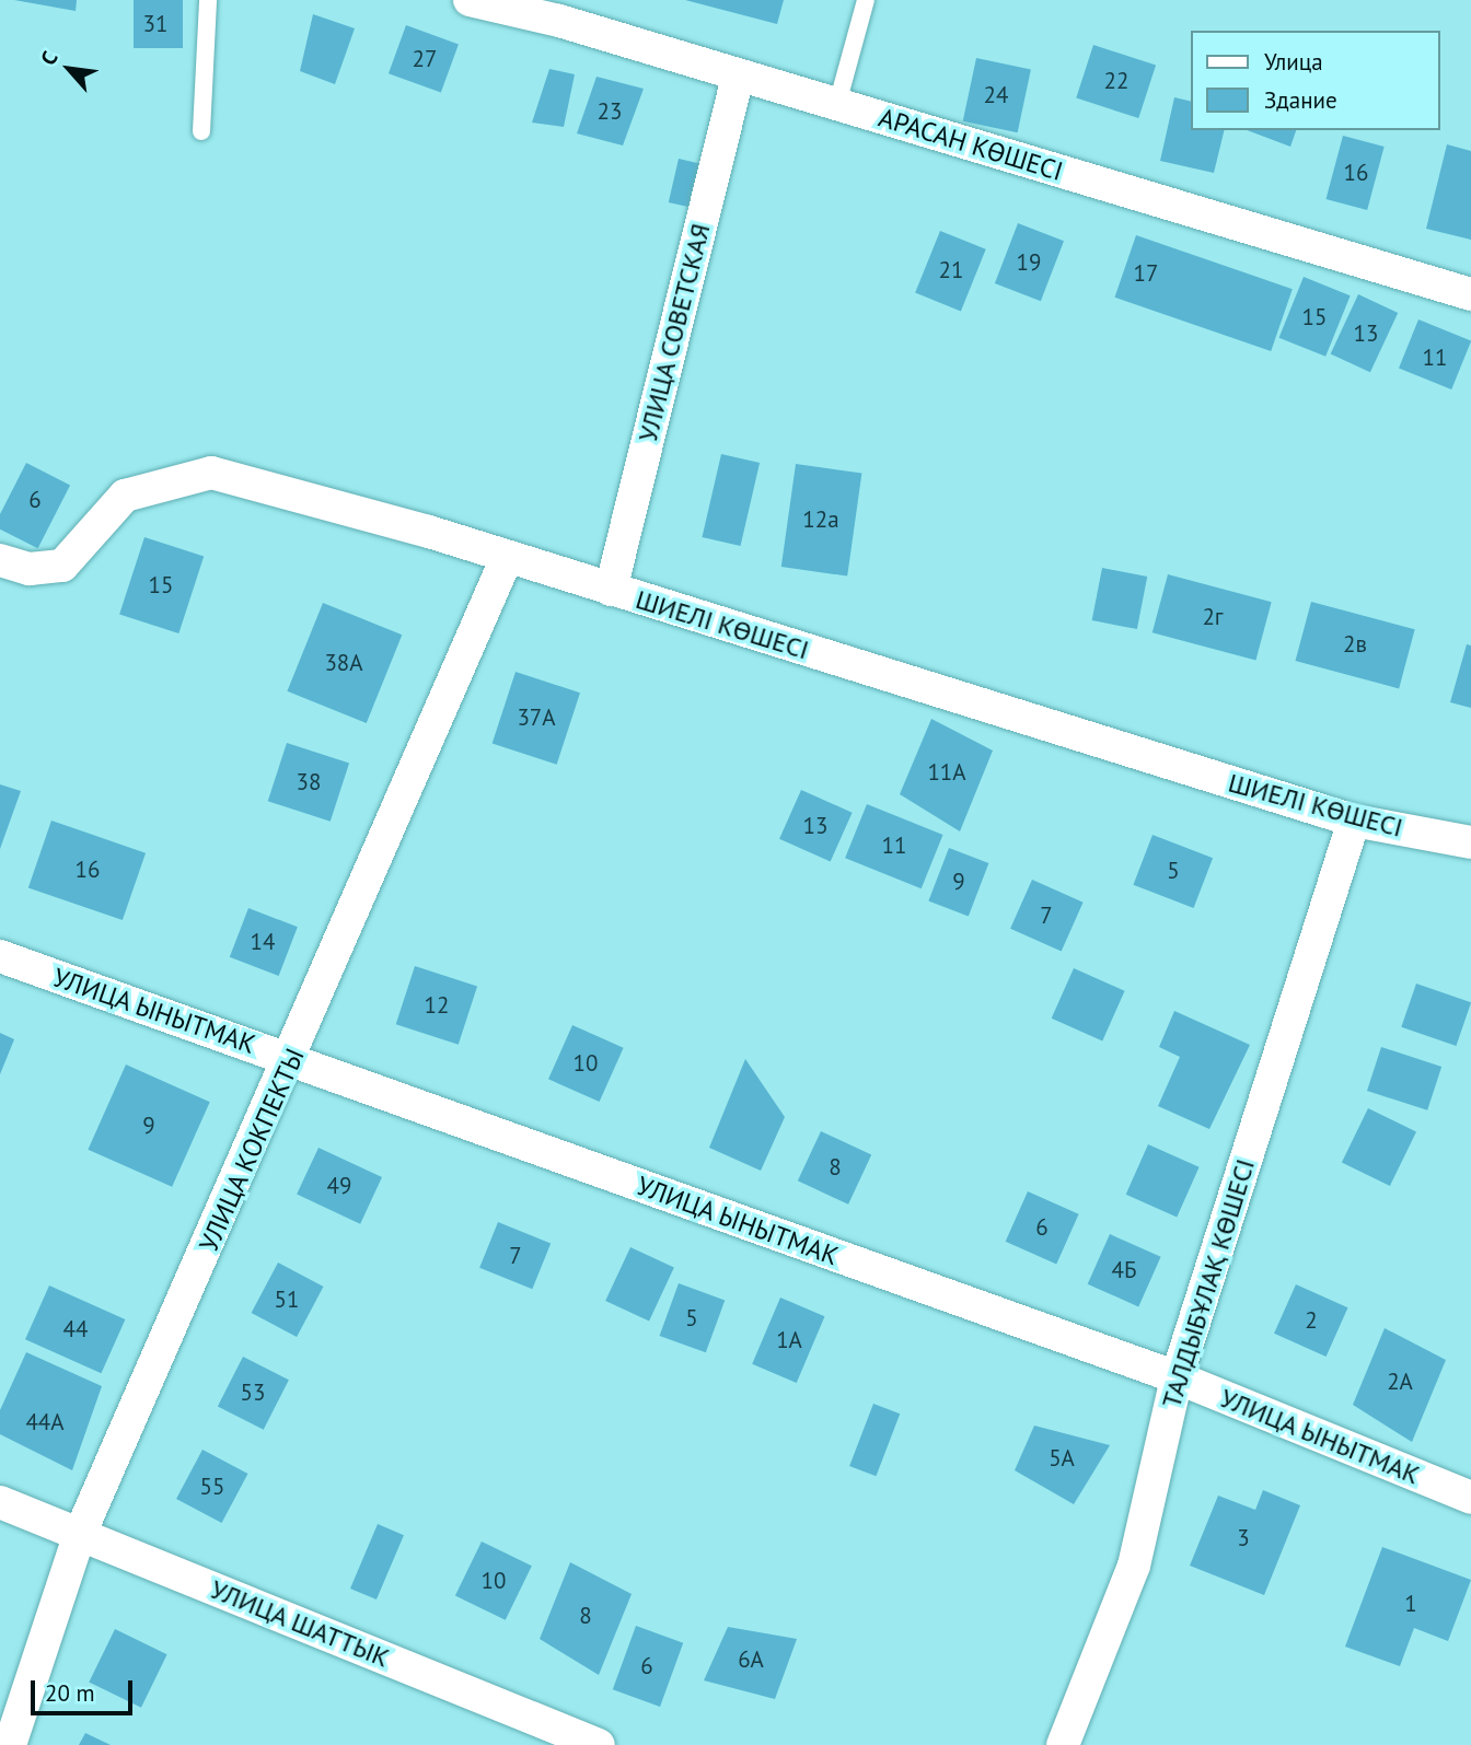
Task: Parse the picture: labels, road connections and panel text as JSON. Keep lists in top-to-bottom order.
{
  "streets": {
    "street": [
      "АРАСАН КӨШЕСІ",
      "УЛИЦА СОВЕТСКАЯ",
      "ШИЕЛІ КӨШЕСІ",
      "УЛИЦА ЫНЫТМАК",
      "УЛИЦА КОКПЕКТЫ",
      "ТАЛДЫБҰЛАҚ КӨШЕСІ",
      "УЛИЦА ШАТТЫК"
    ]
  },
  "crossings": [
    ["АРАСАН КӨШЕСІ", "УЛИЦА СОВЕТСКАЯ"],
    ["УЛИЦА СОВЕТСКАЯ", "ШИЕЛІ КӨШЕСІ"],
    ["ШИЕЛІ КӨШЕСІ", "УЛИЦА КОКПЕКТЫ"],
    ["ШИЕЛІ КӨШЕСІ", "ТАЛДЫБҰЛАҚ КӨШЕСІ"],
    ["УЛИЦА ЫНЫТМАК", "УЛИЦА КОКПЕКТЫ"],
    ["УЛИЦА ЫНЫТМАК", "ТАЛДЫБҰЛАҚ КӨШЕСІ"],
    ["УЛИЦА КОКПЕКТЫ", "УЛИЦА ШАТТЫК"]
  ],
  "house_numbers": [
    "31",
    "27",
    "22",
    "24",
    "23",
    "16",
    "19",
    "21",
    "17",
    "15",
    "13",
    "11",
    "6",
    "12а",
    "15",
    "2г",
    "2в",
    "38А",
    "37А",
    "11А",
    "38",
    "13",
    "11",
    "16",
    "5",
    "9",
    "7",
    "14",
    "12",
    "10",
    "9",
    "8",
    "49",
    "6",
    "7",
    "4Б",
    "51",
    "5",
    "2",
    "44",
    "1А",
    "2А",
    "53",
    "44А",
    "5А",
    "55",
    "3",
    "10",
    "1",
    "8",
    "6А",
    "6"
  ],
  "legend": ["Улица", "Здание"],
  "scale_bar": "20 m",
  "north": "top left"
}
